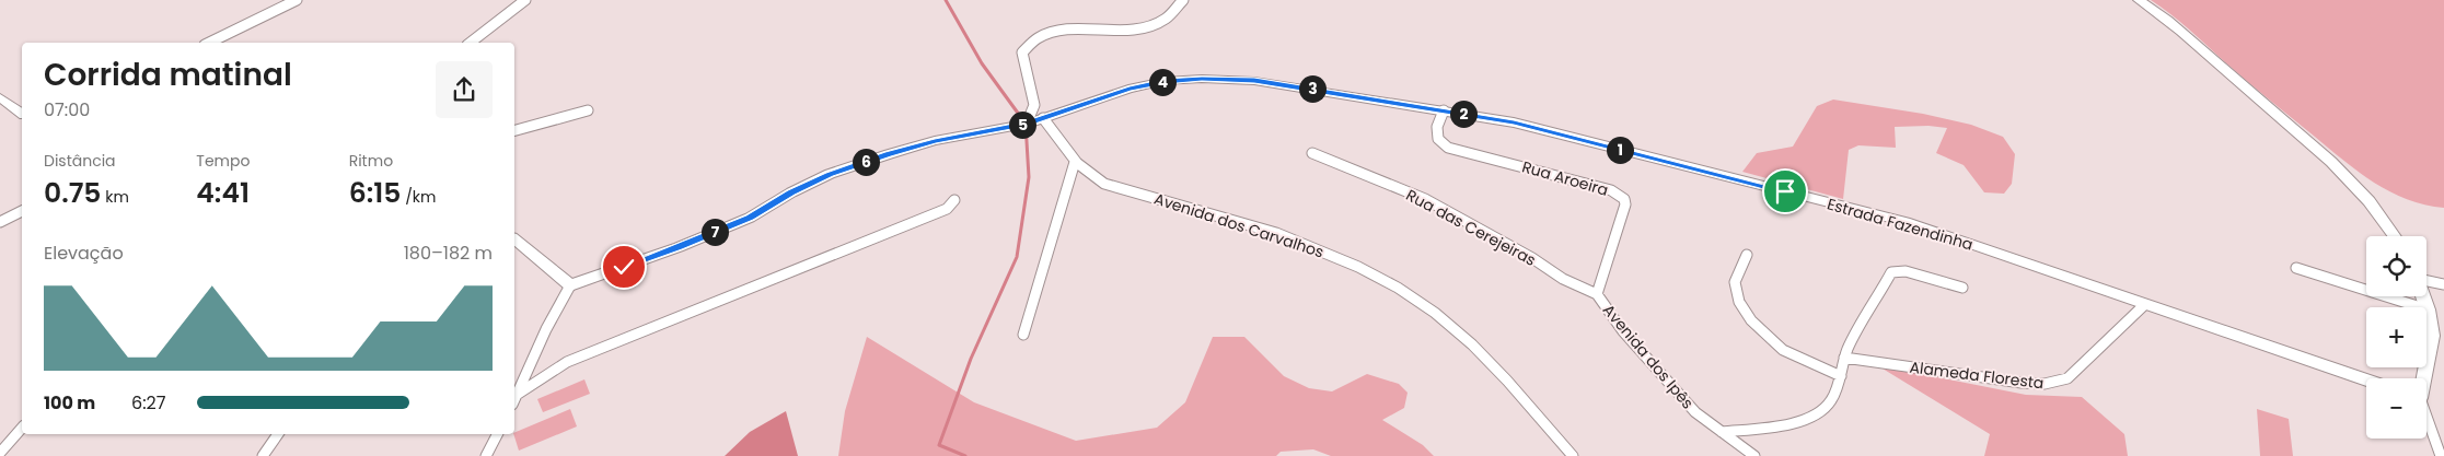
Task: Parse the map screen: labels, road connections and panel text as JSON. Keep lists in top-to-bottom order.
{
  "streets": {
    "street": [
      "Rua Aroeira",
      "Estrada Fazendinha",
      "Avenida dos Carvalhos",
      "Rua das Cerejeiras",
      "Avenida dos Ipês",
      "Alameda Floresta"
    ]
  },
  "crossings": [
    ["Rua Aroeira", "Estrada Fazendinha"],
    ["Rua Aroeira", "Rua das Cerejeiras"],
    ["Rua Aroeira", "Avenida dos Ipês"],
    ["Estrada Fazendinha", "Avenida dos Carvalhos"],
    ["Estrada Fazendinha", "Alameda Floresta"],
    ["Rua das Cerejeiras", "Avenida dos Ipês"]
  ],
  "page": {
    "heading": ["Corrida matinal", "07:00"],
    "pins": [
      "4",
      "3",
      "2",
      "5",
      "1",
      "6",
      "7"
    ],
    "stats": [
      ["Distância", "0.75 km"],
      ["Tempo", "4:41"],
      ["Ritmo", "6:15 /km"]
    ],
    "chart": ["Elevação", "180–182 m"],
    "map_buttons": ["+", "−"],
    "list": [
      {
        "name": "100 m",
        "note": "6:27"
      }
    ]
  }
}
